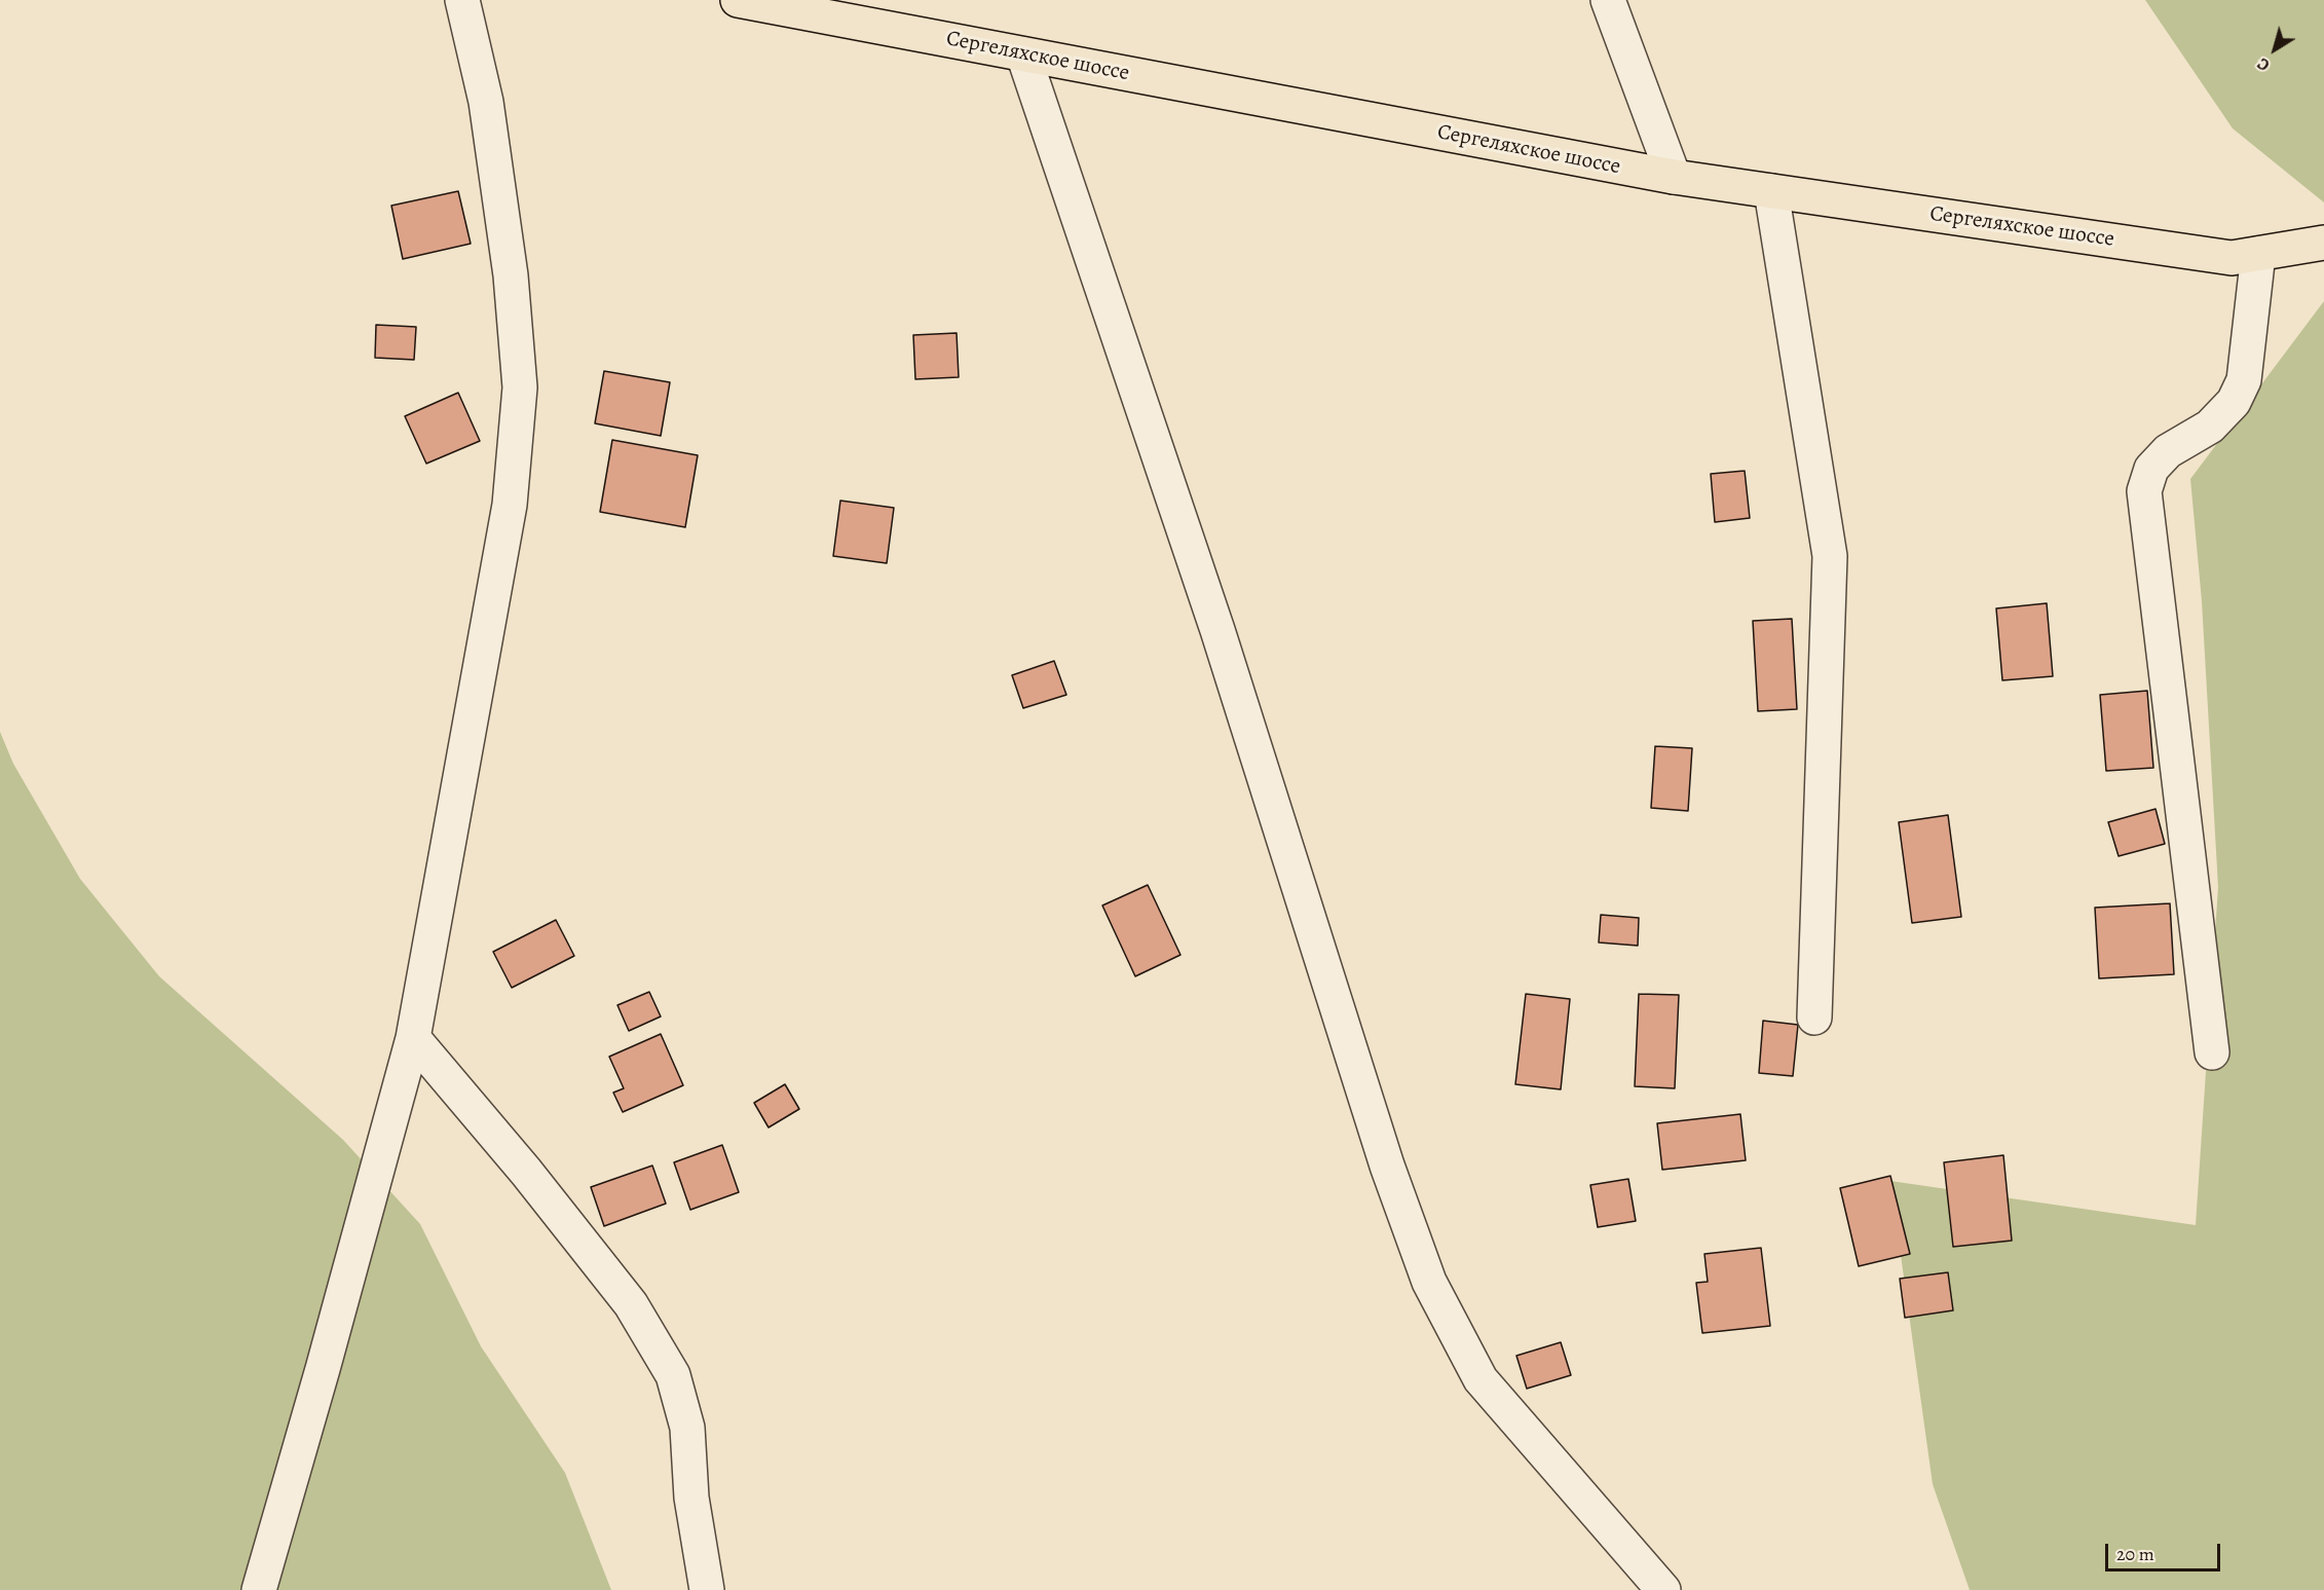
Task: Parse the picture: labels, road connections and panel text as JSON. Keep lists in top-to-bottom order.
{
  "streets": {
    "main road": ["Сергеляхское шоссе"]
  },
  "scale_bar": "20 m",
  "north": "bottom left"
}
